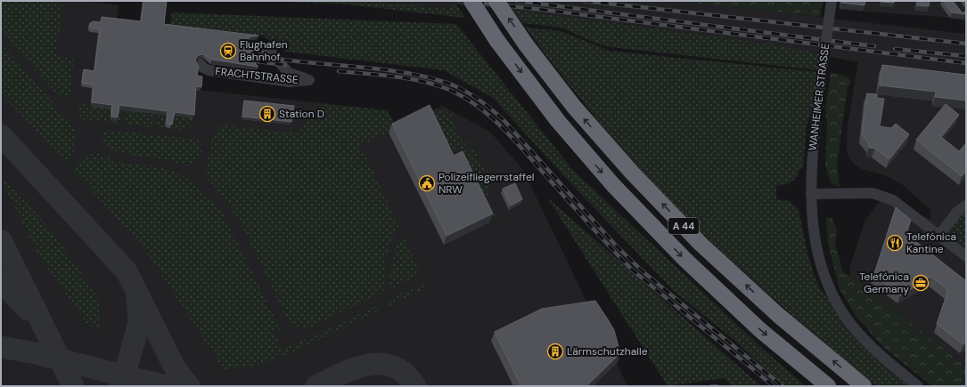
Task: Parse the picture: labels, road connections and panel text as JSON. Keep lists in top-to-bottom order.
{
  "streets": {
    "highway": ["A 44"],
    "street": ["FRACHTSTRASSE", "WANHEIMER STRASSE"]
  },
  "places": {
    "station": ["Flughafen Bahnhof"],
    "building": ["Station D", "Lärmschutzhalle"],
    "public building": ["Polizeifliegerrstaffel NRW"],
    "restaurant": ["Telefónica Kantine"],
    "office": ["Telefónica Germany"]
  }
}
